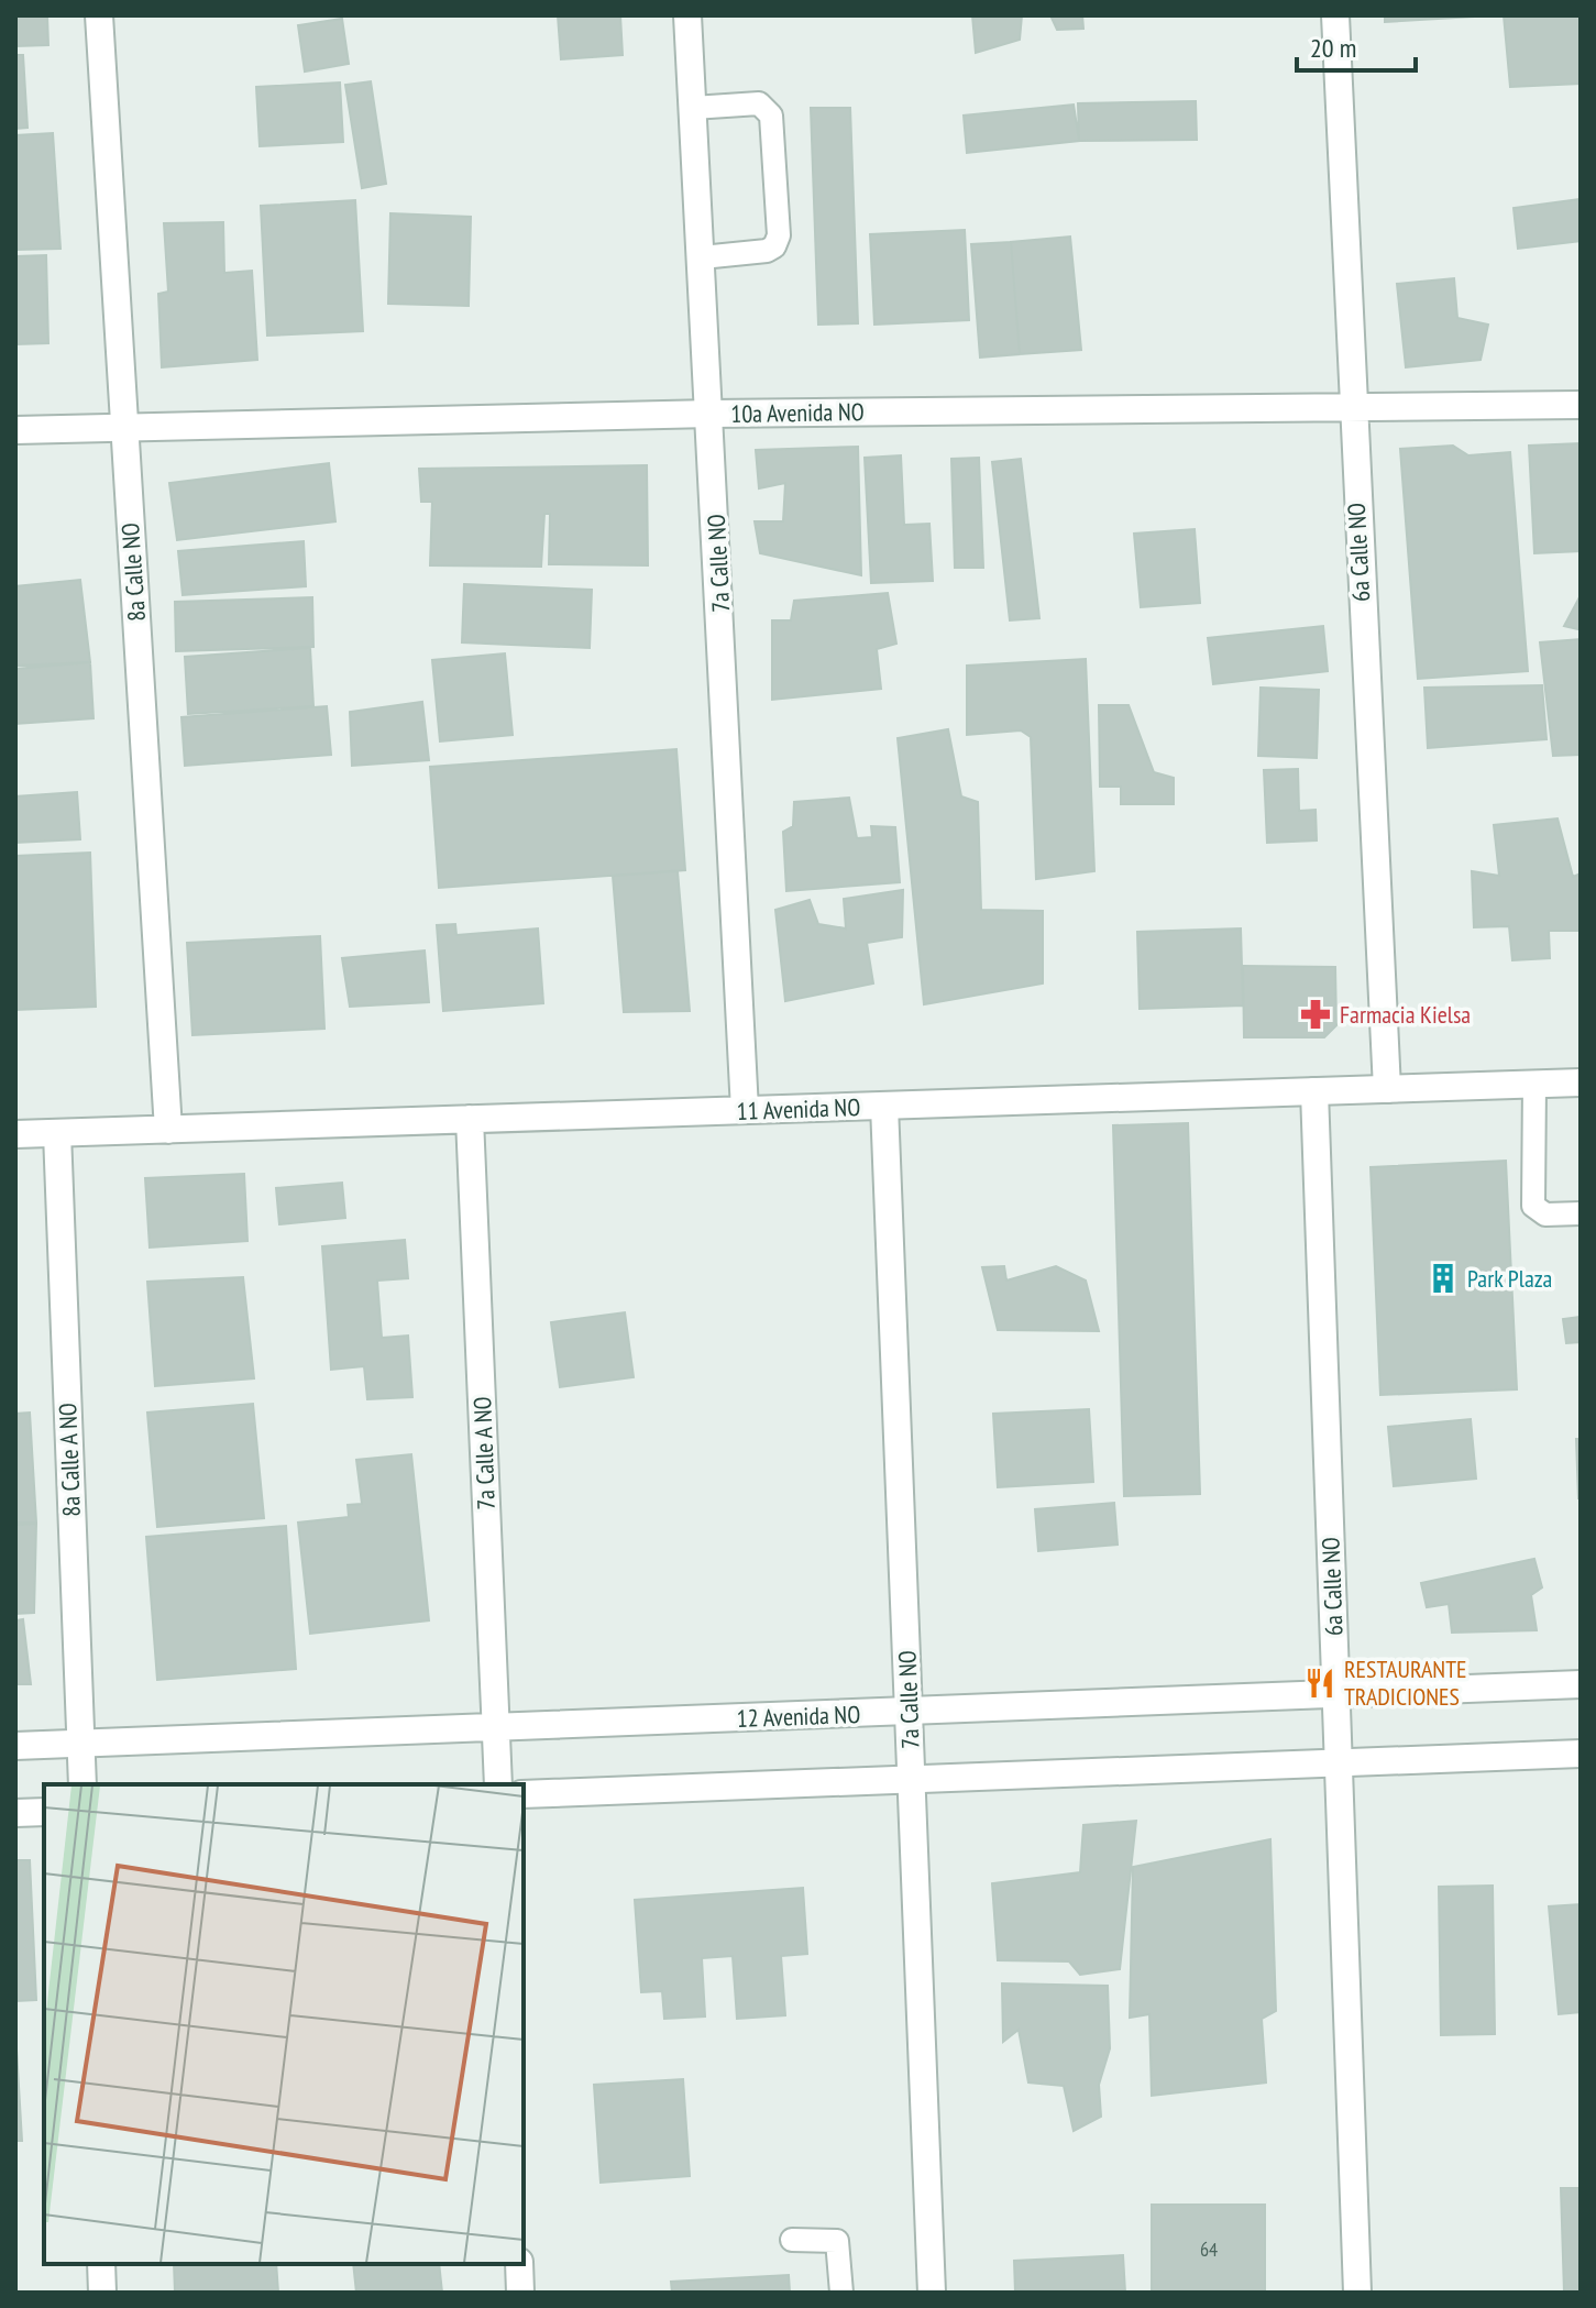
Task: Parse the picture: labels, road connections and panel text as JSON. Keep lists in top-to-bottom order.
{
  "streets": {
    "street": [
      "10a Avenida NO",
      "6a Calle NO",
      "7a Calle NO",
      "8a Calle NO",
      "11 Avenida NO",
      "7a Calle A NO",
      "8a Calle A NO",
      "12 Avenida NO"
    ]
  },
  "crossings": [
    ["10a Avenida NO", "6a Calle NO"],
    ["10a Avenida NO", "7a Calle NO"],
    ["10a Avenida NO", "8a Calle NO"],
    ["6a Calle NO", "11 Avenida NO"],
    ["6a Calle NO", "12 Avenida NO"],
    ["7a Calle NO", "11 Avenida NO"],
    ["7a Calle NO", "12 Avenida NO"],
    ["8a Calle NO", "11 Avenida NO"],
    ["11 Avenida NO", "7a Calle A NO"],
    ["11 Avenida NO", "8a Calle A NO"],
    ["7a Calle A NO", "12 Avenida NO"],
    ["8a Calle A NO", "12 Avenida NO"]
  ],
  "places": {
    "pharmacy": ["Farmacia Kielsa"],
    "building": ["Park Plaza"],
    "restaurant": ["RESTAURANTE TRADICIONES"]
  },
  "house_numbers": ["64"],
  "scale_bar": "20 m"
}
